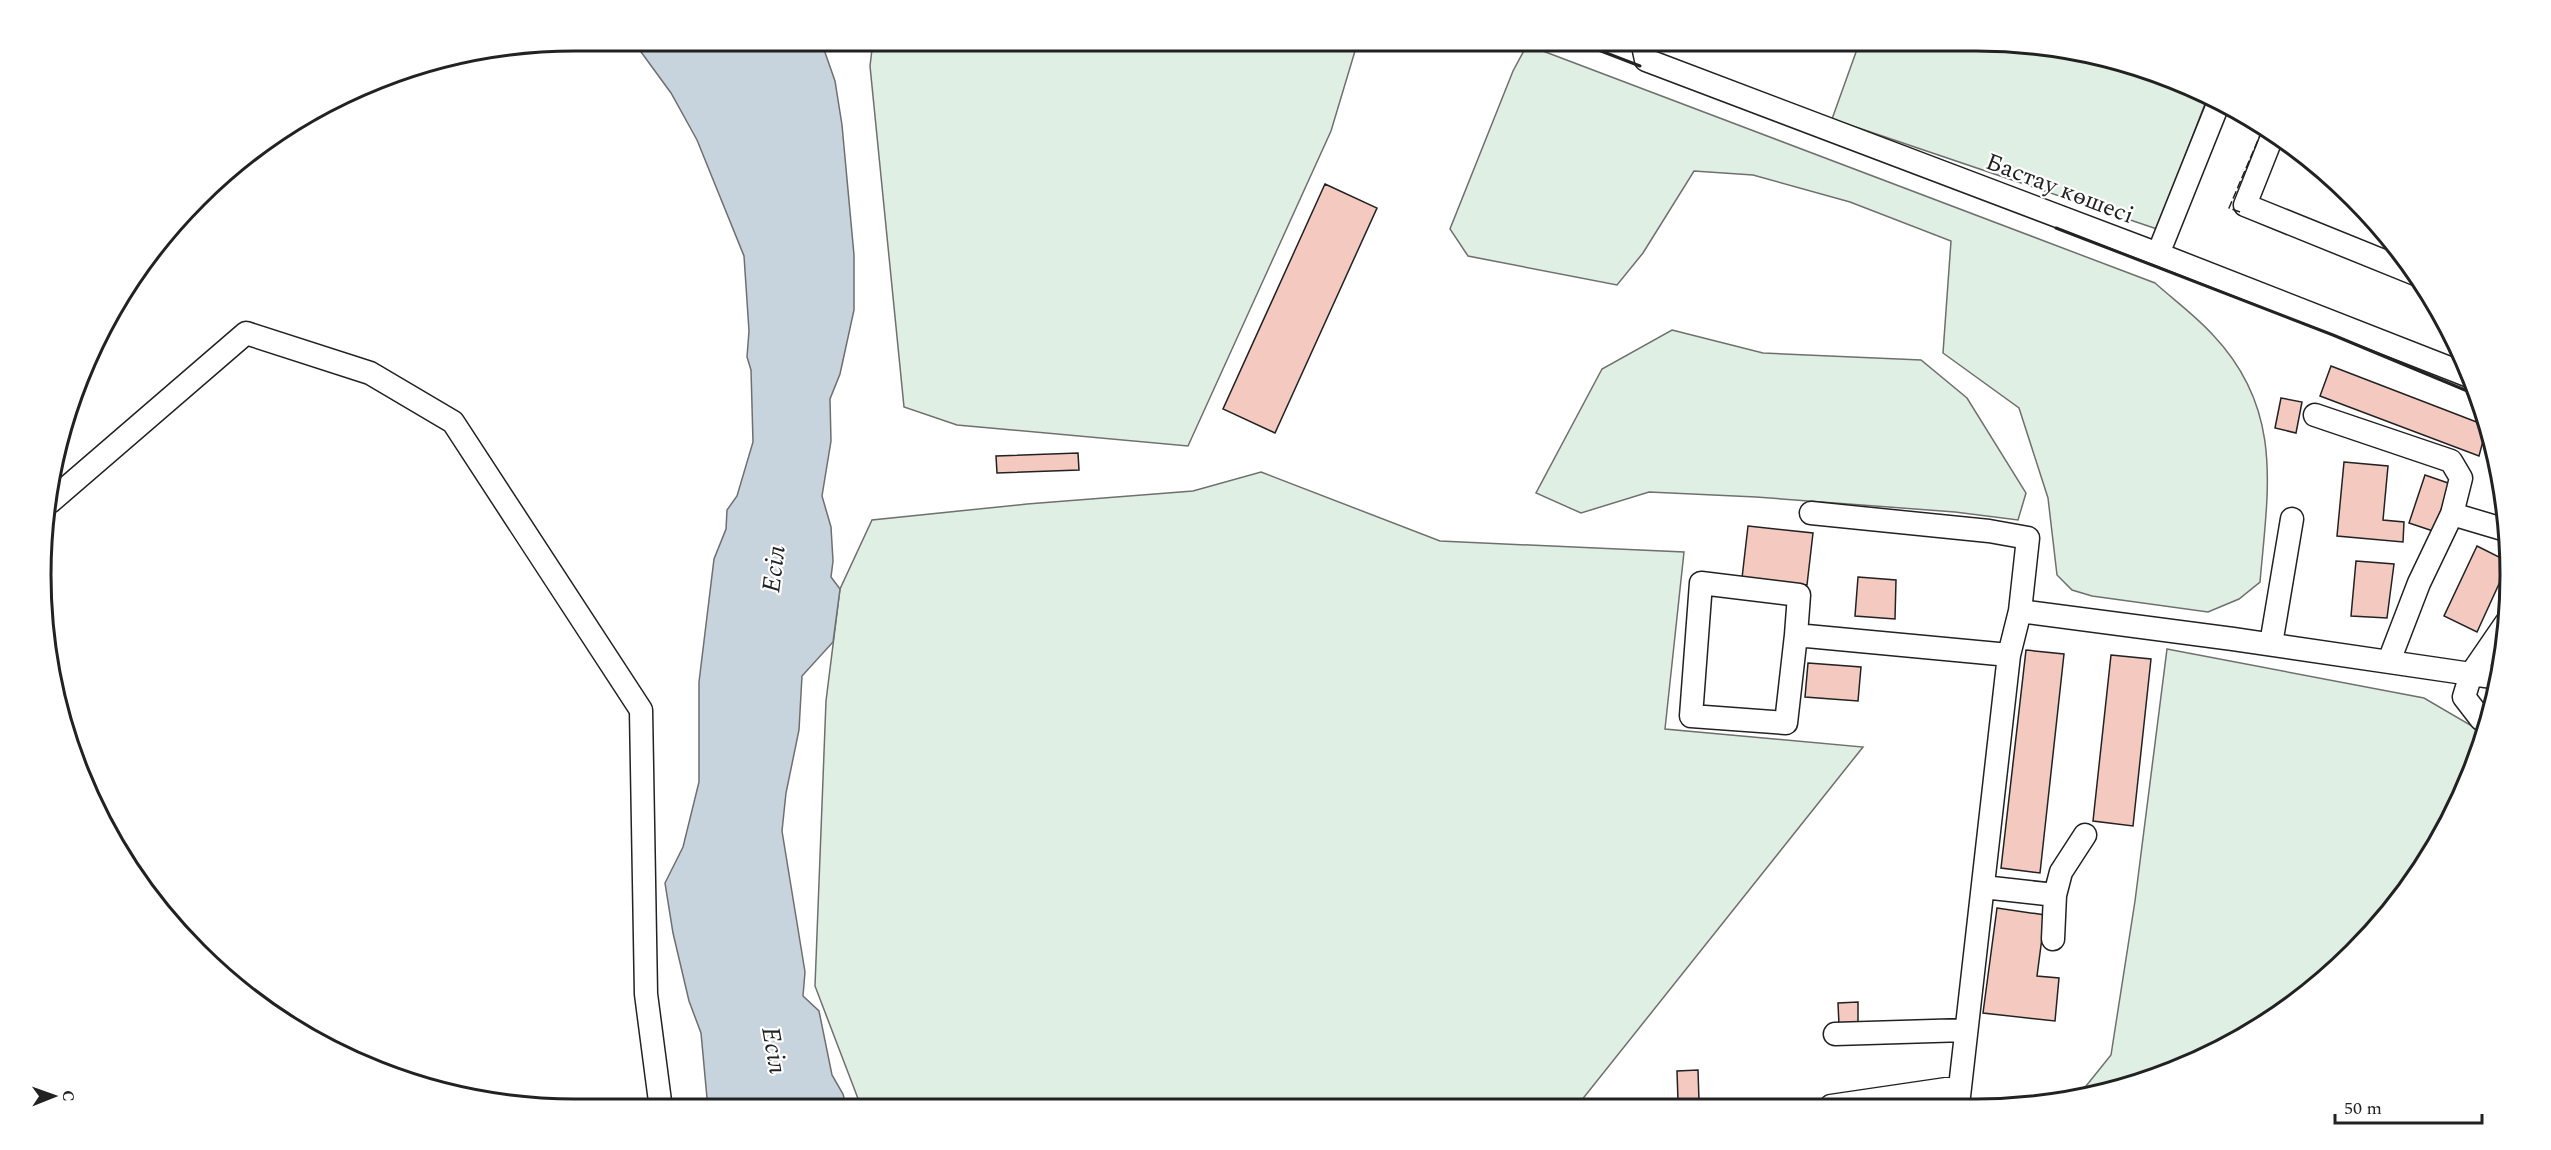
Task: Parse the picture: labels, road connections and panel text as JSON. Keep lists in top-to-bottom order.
{
  "streets": {
    "street": ["Бастау көшесі"]
  },
  "water": ["Есіл"],
  "scale_bar": "50 m",
  "north": "right"
}
